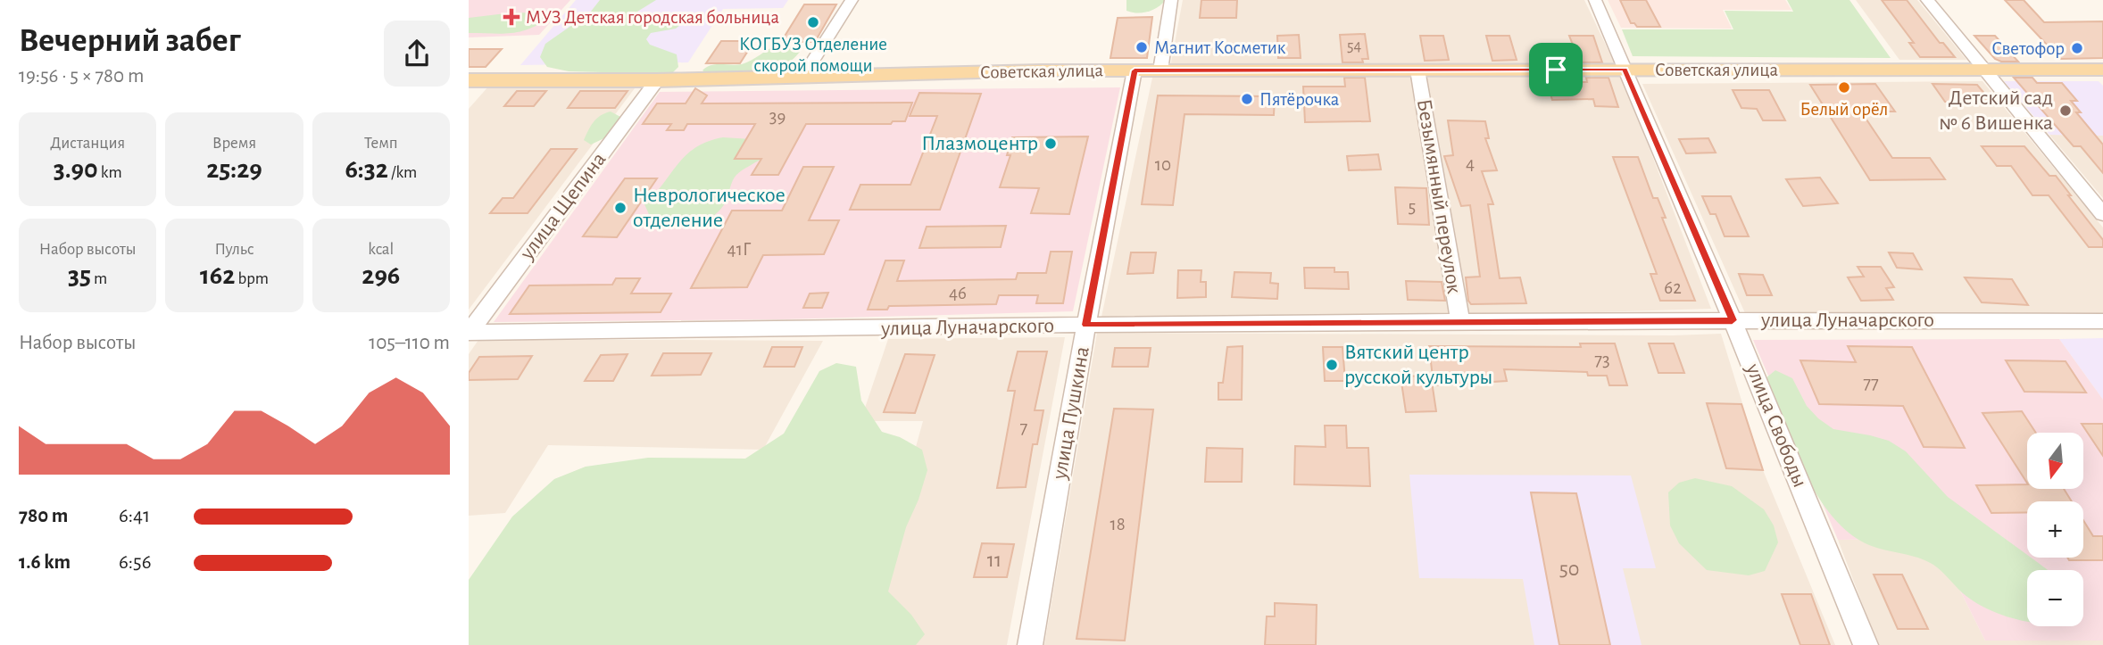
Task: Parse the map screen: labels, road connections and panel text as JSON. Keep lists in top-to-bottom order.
{
  "streets": {
    "main road": ["Советская улица"],
    "street": [
      "Безымянный переулок",
      "улица Щепина",
      "улица Луначарского",
      "улица Пушкина",
      "улица Свободы"
    ]
  },
  "crossings": [
    ["Советская улица", "Безымянный переулок"],
    ["Советская улица", "улица Щепина"],
    ["Советская улица", "улица Пушкина"],
    ["Советская улица", "улица Свободы"],
    ["Безымянный переулок", "улица Луначарского"],
    ["улица Щепина", "улица Луначарского"],
    ["улица Луначарского", "улица Пушкина"],
    ["улица Луначарского", "улица Свободы"]
  ],
  "places": {
    "health": ["МУЗ Детская городская больница"],
    "other": [
      "КОГБУЗ Отделение скорой помощи",
      "Магнит Косметик",
      "Светофор",
      "Белый орёл",
      "Пятёрочка",
      "Детский сад № 6 Вишенка",
      "Плазмоцентр",
      "Неврологическое отделение",
      "Вятский центр русской культуры"
    ]
  },
  "house_numbers": [
    "54",
    "39",
    "4",
    "10",
    "5",
    "41Г",
    "62",
    "46",
    "73",
    "77",
    "7",
    "18",
    "11",
    "50"
  ],
  "north": "bottom",
  "page": {
    "heading": ["Вечерний забег", "19:56 · 5 × 780 m"],
    "stats": [
      ["Дистанция", "3.90 km"],
      ["Время", "25:29"],
      ["Темп", "6:32 /km"],
      ["Набор высоты", "35 m"],
      ["Пульс", "162 bpm"],
      ["kcal", "296"]
    ],
    "chart": ["Набор высоты", "105–110 m"],
    "map_buttons": ["+", "−"],
    "list": [
      {
        "name": "780 m",
        "note": "6:41"
      },
      {
        "name": "1.6 km",
        "note": "6:56"
      }
    ]
  }
}
